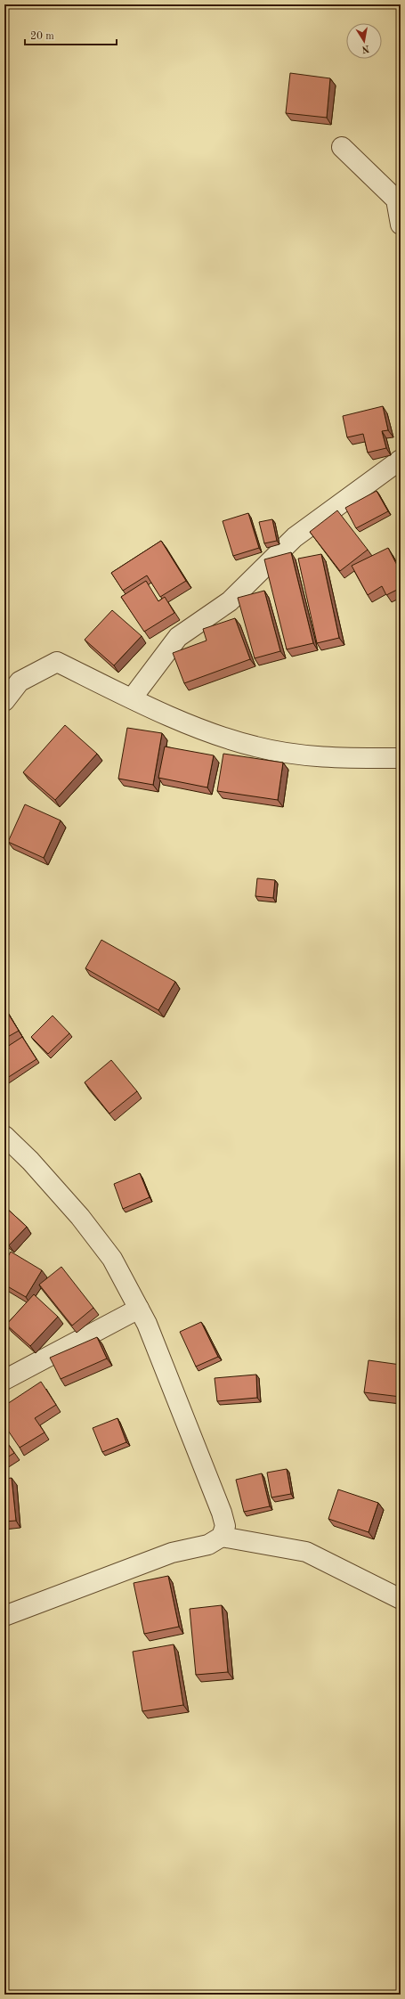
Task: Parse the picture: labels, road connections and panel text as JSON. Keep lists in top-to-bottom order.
{
  "scale_bar": "20 m",
  "north": "bottom"
}
